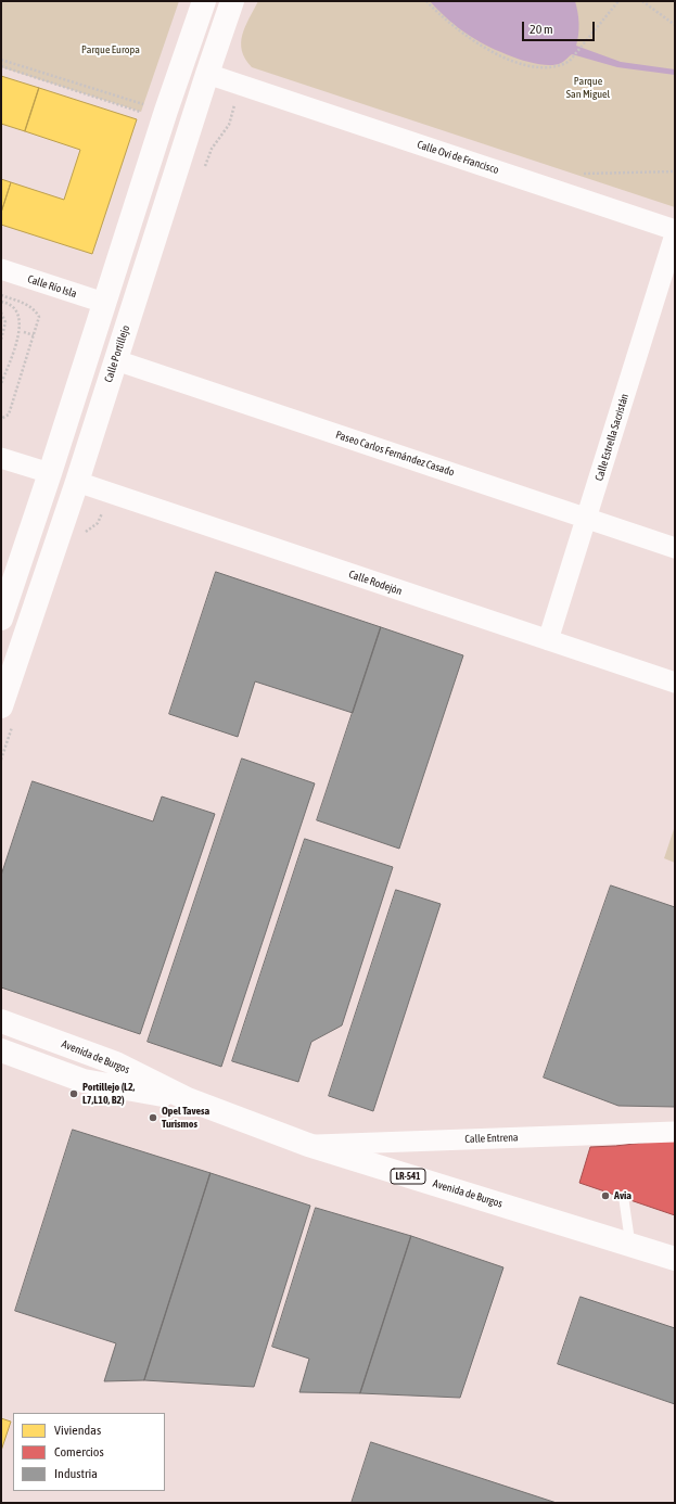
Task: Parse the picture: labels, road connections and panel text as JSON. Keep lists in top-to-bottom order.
{
  "streets": {
    "main road": ["Calle Portillejo", "Avenida de Burgos", "LR-541"],
    "street": [
      "Calle Ovi de Francisco",
      "Calle Río Isla",
      "Calle Estrella Sacristán",
      "Paseo Carlos Fernández Casado",
      "Calle Rodejón",
      "Calle Entrena"
    ]
  },
  "crossings": [
    ["Calle Ovi de Francisco", "Calle Portillejo"],
    ["Calle Portillejo", "Paseo Carlos Fernández Casado"],
    ["Calle Portillejo", "Calle Rodejón"],
    ["Calle Estrella Sacristán", "Paseo Carlos Fernández Casado"],
    ["Calle Estrella Sacristán", "Calle Rodejón"],
    ["Avenida de Burgos", "Calle Entrena"]
  ],
  "parks": ["Parque Europa", "Parque San Miguel"],
  "places": ["Portillejo (L2, L7,L10, B2)", "Opel Tavesa Turismos", "Avia"],
  "legend": ["Viviendas", "Comercios", "Industria"],
  "scale_bar": "20 m"
}
